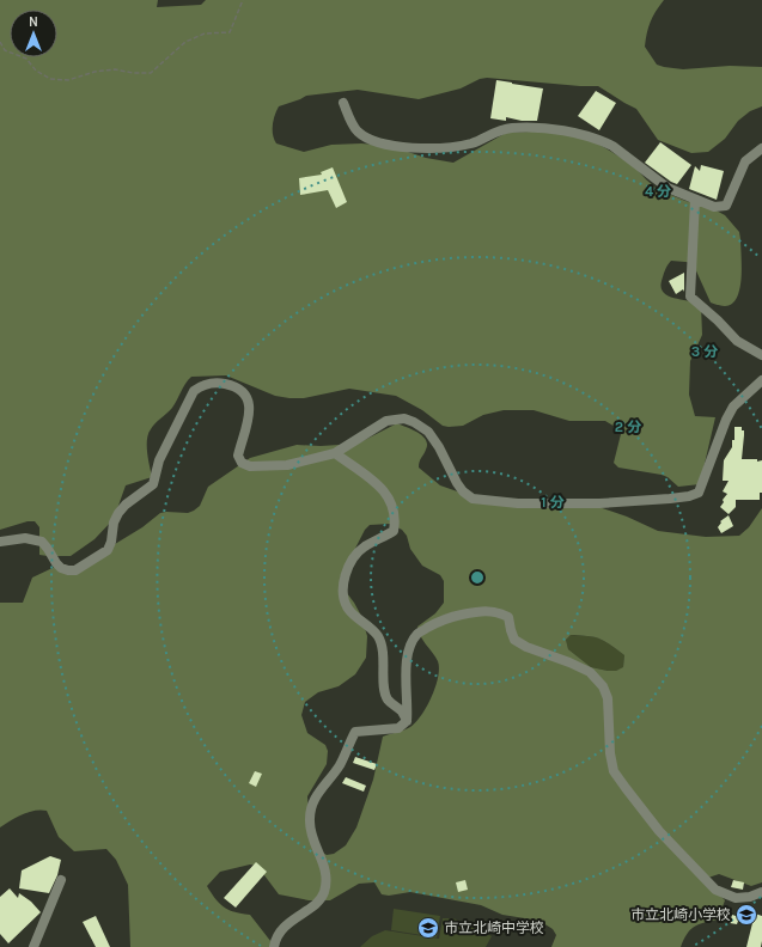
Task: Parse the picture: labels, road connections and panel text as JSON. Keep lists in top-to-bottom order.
{
  "places": {
    "school or university": ["市立北崎小学校", "市立北崎中学校"]
  },
  "north": "top",
  "rings": [
    "4 分",
    "3 分",
    "2 分",
    "1 分"
  ]
}
